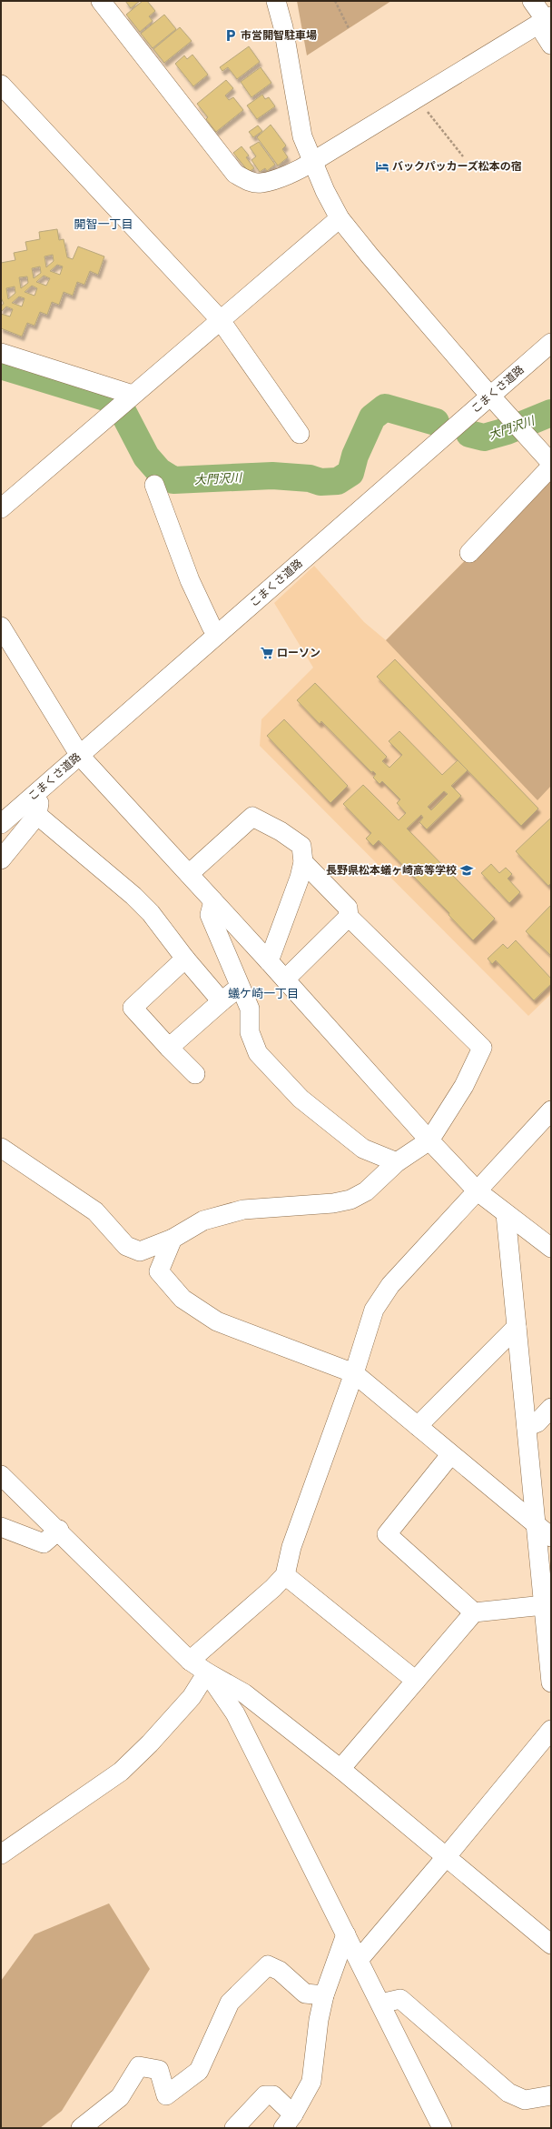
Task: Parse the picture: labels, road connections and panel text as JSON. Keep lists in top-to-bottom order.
{
  "streets": {
    "street": ["こまくさ道路"]
  },
  "districts": ["開智一丁目", "蟻ケ崎一丁目"],
  "water": ["大門沢川"],
  "places": {
    "parking": ["市営開智駐車場"],
    "hotel": ["バックパッカーズ松本の宿"],
    "supermarket": ["ローソン"],
    "school or university": ["長野県松本蟻ヶ崎高等学校"]
  }
}
